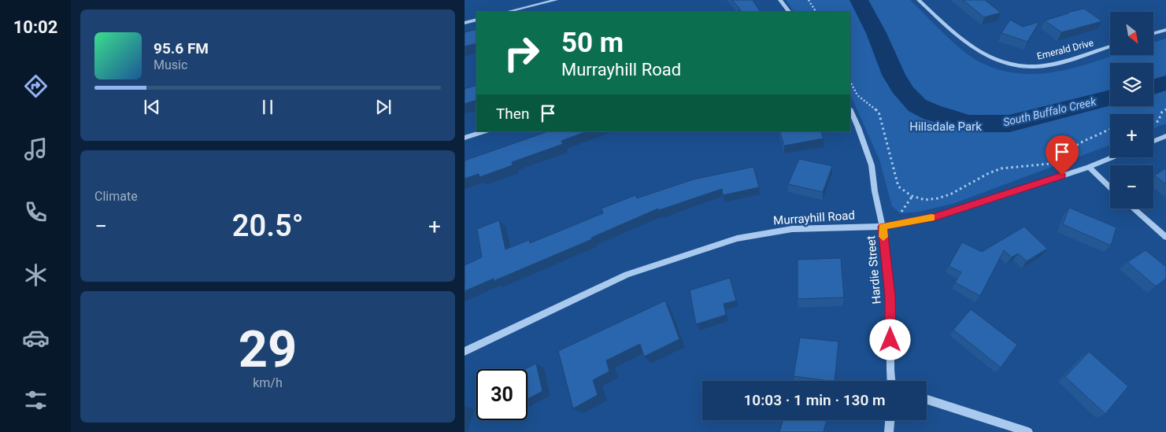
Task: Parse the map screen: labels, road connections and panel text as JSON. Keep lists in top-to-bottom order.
{
  "streets": {
    "street": ["Emerald Drive", "Murrayhill Road", "Hardie Street"]
  },
  "crossings": [
    ["Murrayhill Road", "Hardie Street"]
  ],
  "water": ["South Buffalo Creek"],
  "parks": ["Hillsdale Park"],
  "north": "bottom right",
  "page": {
    "tabs": "10:02",
    "map_buttons": ["+", "−"],
    "turn": ["50 m", "Murrayhill Road"],
    "song": ["95.6 FM", "Music"],
    "then": "Then",
    "tile": [
      "Climate",
      ["29", "km/h"]
    ],
    "heat": ["−", "20.5°", "+"],
    "limit": "30",
    "trip": "10:03 · 1 min · 130 m"
  }
}
